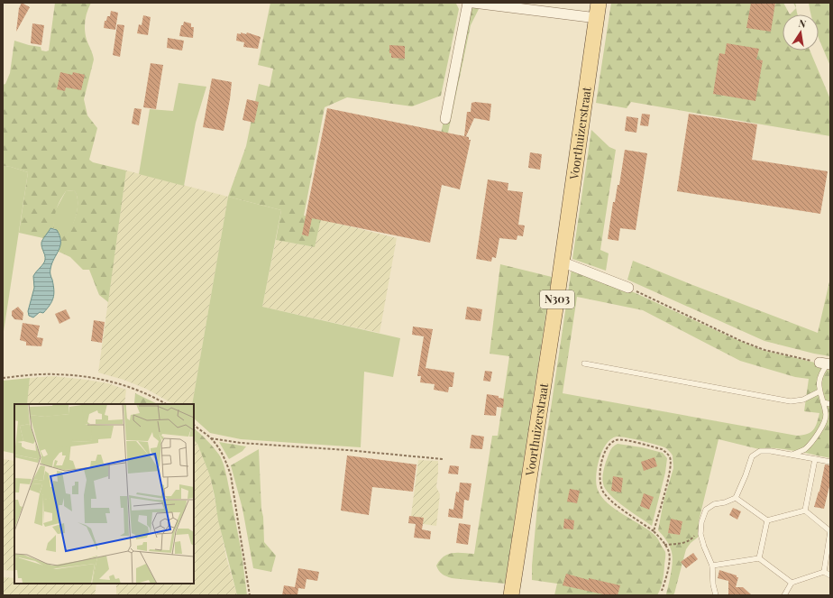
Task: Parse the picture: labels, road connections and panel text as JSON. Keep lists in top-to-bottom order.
{
  "streets": {
    "main road": ["Voorthuizerstraat", "N303"]
  },
  "north": "top"
}
